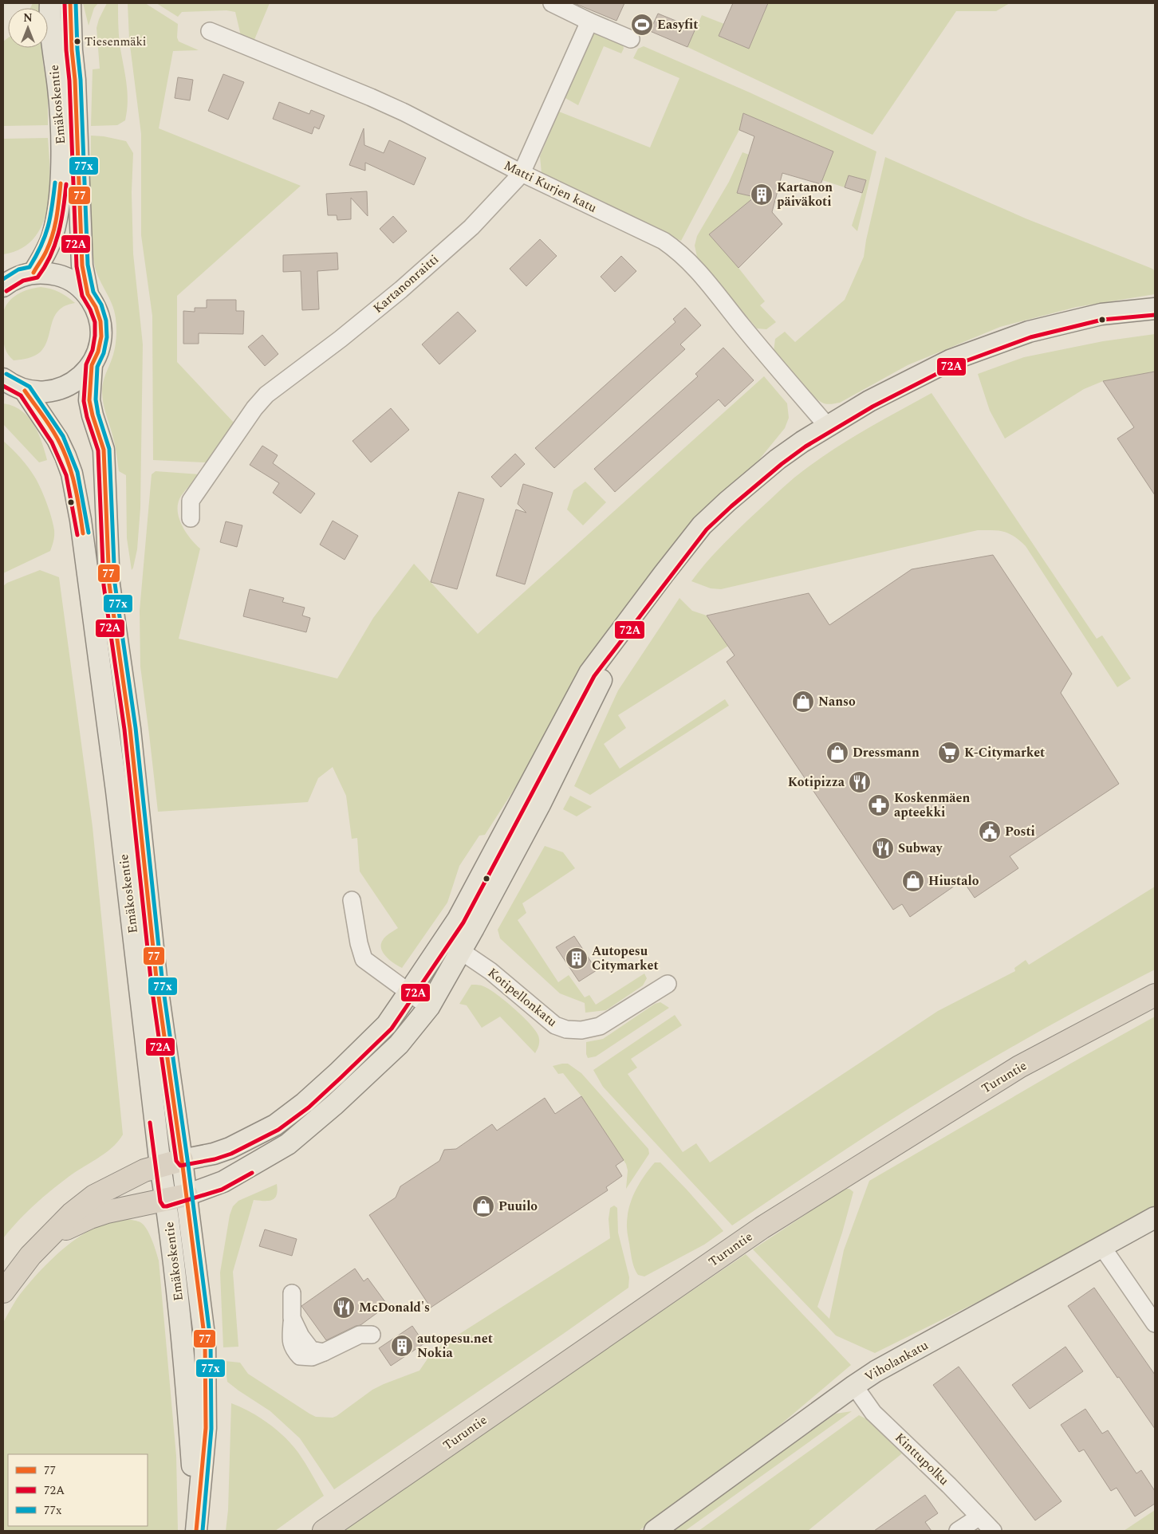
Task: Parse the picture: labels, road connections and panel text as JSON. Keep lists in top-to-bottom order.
{
  "streets": {
    "highway": ["Turuntie"],
    "main road": ["Emäkoskentie", "Viholankatu"],
    "street": [
      "Matti Kurjen katu",
      "Kartanonraitti",
      "Kotipellonkatu",
      "Kinttupolku"
    ]
  },
  "crossings": [
    ["Matti Kurjen katu", "Kartanonraitti"],
    ["Viholankatu", "Kinttupolku"]
  ],
  "places": {
    "sports": ["Easyfit"],
    "other": ["Tiesenmäki"],
    "building": ["Kartanon päiväkoti", "Autopesu Citymarket", "autopesu.net Nokia"],
    "shop": [
      "Nanso",
      "Dressmann",
      "Hiustalo",
      "Puuilo"
    ],
    "supermarket": ["K-Citymarket"],
    "restaurant": ["Kotipizza", "Subway", "McDonald's"],
    "pharmacy": ["Koskenmäen apteekki"],
    "public building": ["Posti"]
  },
  "lines": ["transit line 77", "transit line 72A", "transit line 77x"],
  "legend": ["77", "72A", "77x"],
  "north": "top"
}
